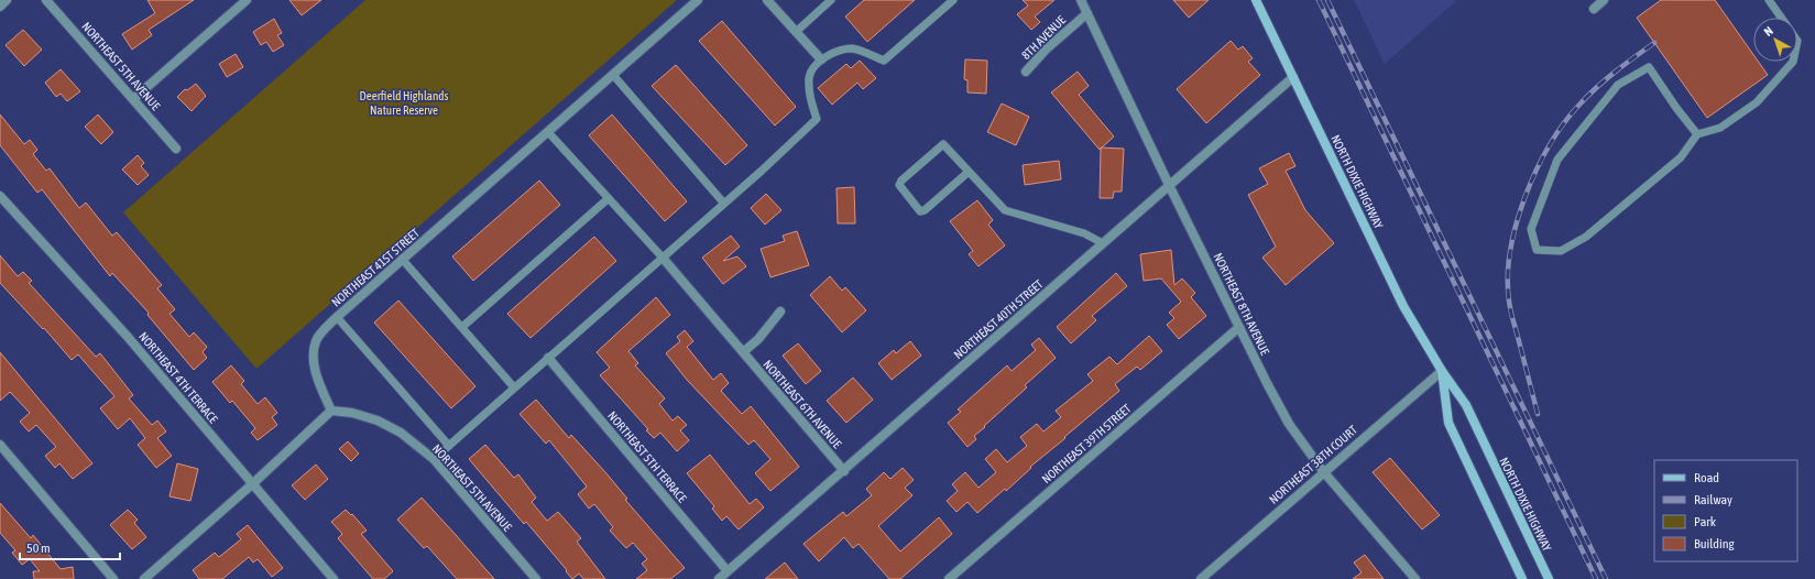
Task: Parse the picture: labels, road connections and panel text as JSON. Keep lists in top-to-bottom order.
{
  "streets": {
    "main road": ["NORTH DIXIE HIGHWAY"],
    "street": [
      "8TH AVENUE",
      "NORTHEAST 5TH AVENUE",
      "NORTHEAST 41ST STREET",
      "NORTHEAST 8TH AVENUE",
      "NORTHEAST 40TH STREET",
      "NORTHEAST 4TH TERRACE",
      "NORTHEAST 6TH AVENUE",
      "NORTHEAST 39TH STREET",
      "NORTHEAST 5TH TERRACE",
      "NORTHEAST 38TH COURT"
    ]
  },
  "crossings": [
    ["8TH AVENUE", "NORTHEAST 8TH AVENUE"],
    ["NORTHEAST 5TH AVENUE", "NORTHEAST 41ST STREET"],
    ["NORTH DIXIE HIGHWAY", "NORTHEAST 40TH STREET"],
    ["NORTH DIXIE HIGHWAY", "NORTHEAST 38TH COURT"],
    ["NORTHEAST 8TH AVENUE", "NORTHEAST 40TH STREET"],
    ["NORTHEAST 8TH AVENUE", "NORTHEAST 39TH STREET"],
    ["NORTHEAST 8TH AVENUE", "NORTHEAST 38TH COURT"],
    ["NORTHEAST 40TH STREET", "NORTHEAST 6TH AVENUE"],
    ["NORTHEAST 40TH STREET", "NORTHEAST 5TH TERRACE"]
  ],
  "parks": ["Deerfield Highlands Nature Reserve"],
  "legend": [
    "Road",
    "Railway",
    "Park",
    "Building"
  ],
  "scale_bar": "50 m",
  "north": "top left"
}
